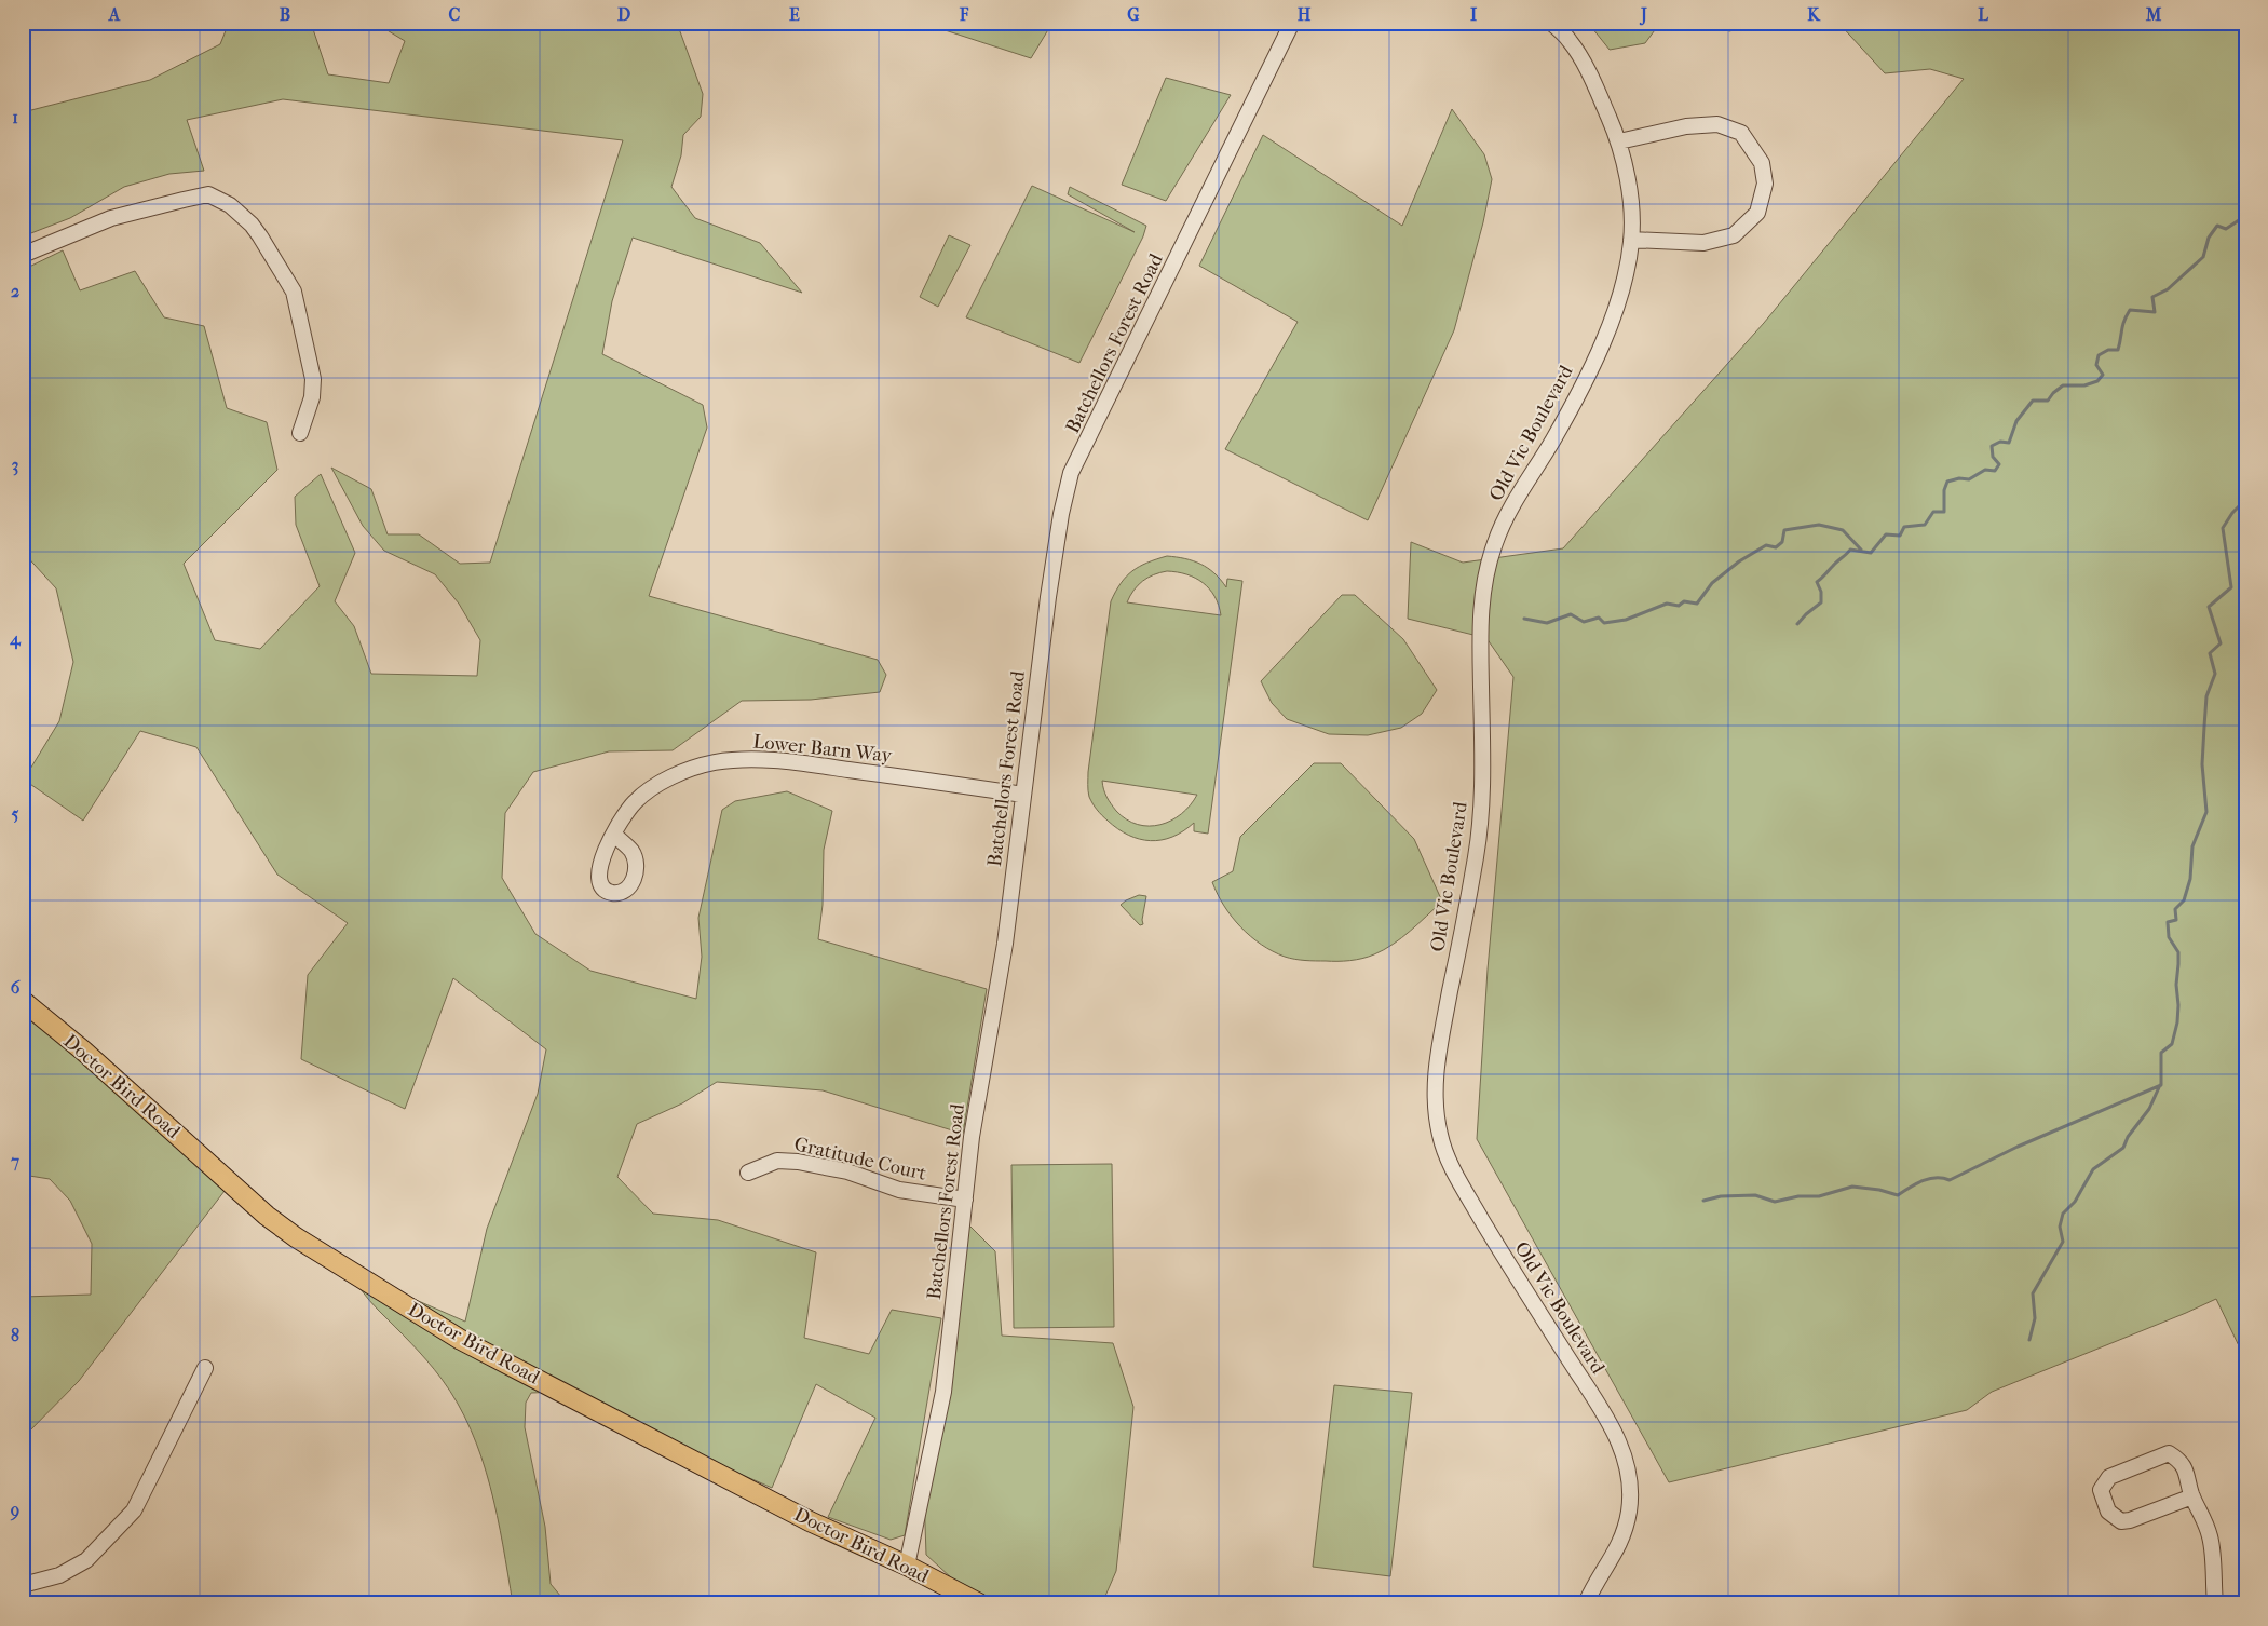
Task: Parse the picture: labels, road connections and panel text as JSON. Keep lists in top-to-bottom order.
{
  "streets": {
    "main road": ["Doctor Bird Road"],
    "street": [
      "Batchellors Forest Road",
      "Old Vic Boulevard",
      "Lower Barn Way",
      "Gratitude Court"
    ]
  },
  "crossings": [
    ["Batchellors Forest Road", "Lower Barn Way"],
    ["Batchellors Forest Road", "Doctor Bird Road"],
    ["Batchellors Forest Road", "Gratitude Court"]
  ],
  "grid": {
    "columns": [
      "A",
      "B",
      "C",
      "D",
      "E",
      "F",
      "G",
      "H",
      "I",
      "J",
      "K",
      "L",
      "M"
    ],
    "rows": [
      "1",
      "2",
      "3",
      "4",
      "5",
      "6",
      "7",
      "8",
      "9"
    ]
  }
}
